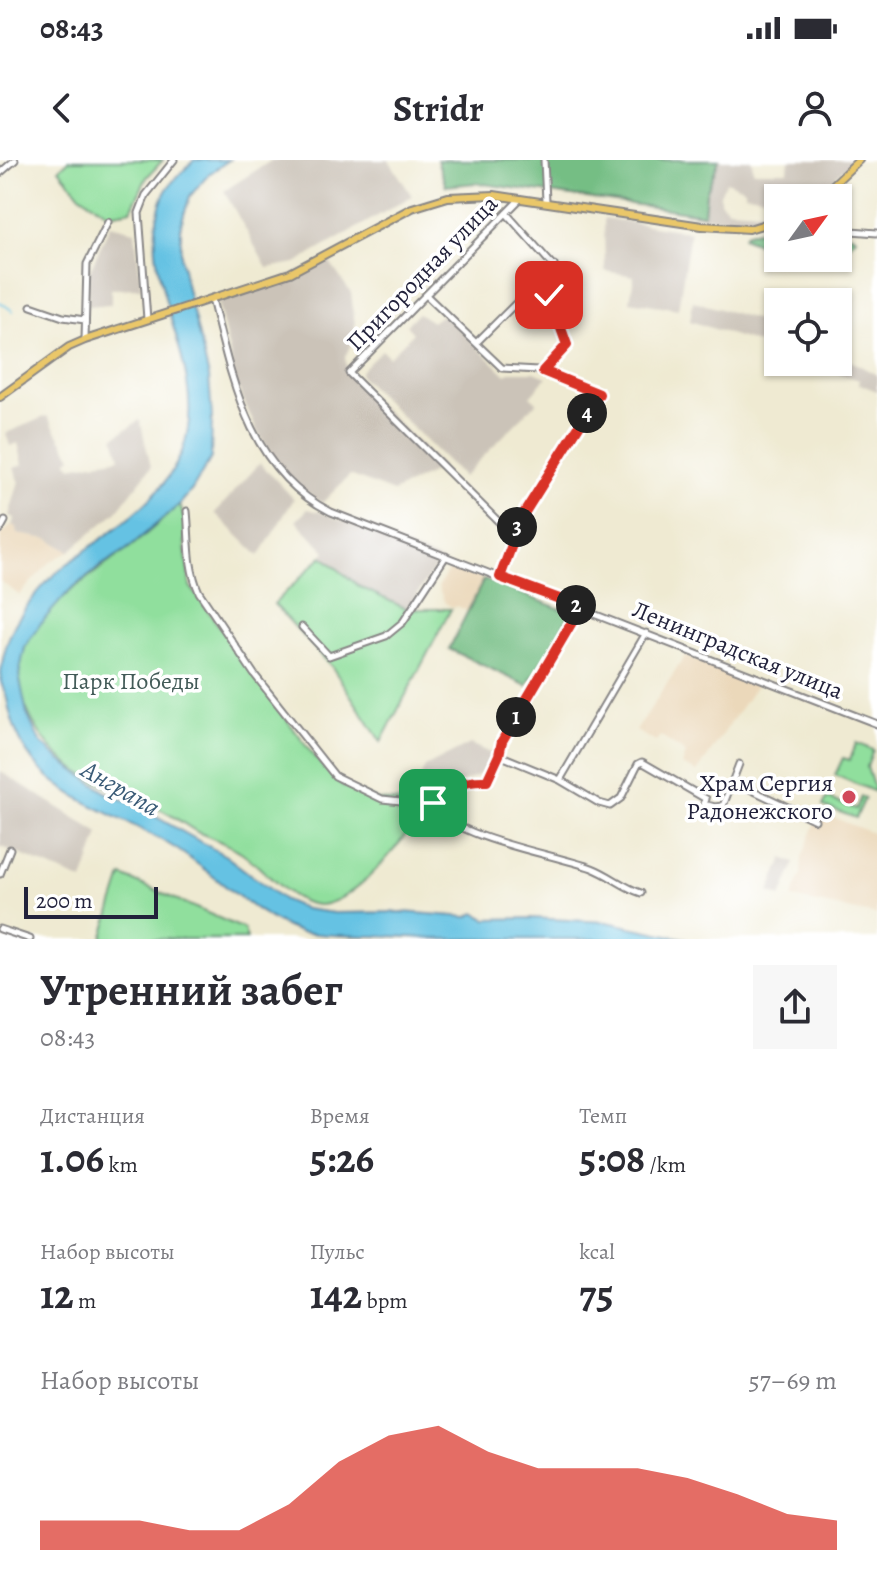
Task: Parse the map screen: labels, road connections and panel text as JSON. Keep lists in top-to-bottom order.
{
  "streets": {
    "street": ["Пригородная улица", "Ленинградская улица"]
  },
  "water": ["Анграпа"],
  "parks": ["Парк Победы"],
  "places": ["Храм Сергия Радонежского"],
  "scale_bar": "200 m",
  "north": "top right",
  "page": {
    "status": "08:43",
    "header": "Stridr",
    "pins": [
      "4",
      "3",
      "2",
      "1"
    ],
    "scale": "200 m",
    "heading": ["Утренний забег", "08:43"],
    "stats": [
      ["Дистанция", "1.06 km"],
      ["Время", "5:26"],
      ["Темп", "5:08 /km"],
      ["Набор высоты", "12 m"],
      ["Пульс", "142 bpm"],
      ["kcal", "75"]
    ],
    "chart": ["Набор высоты", "57–69 m"]
  }
}
